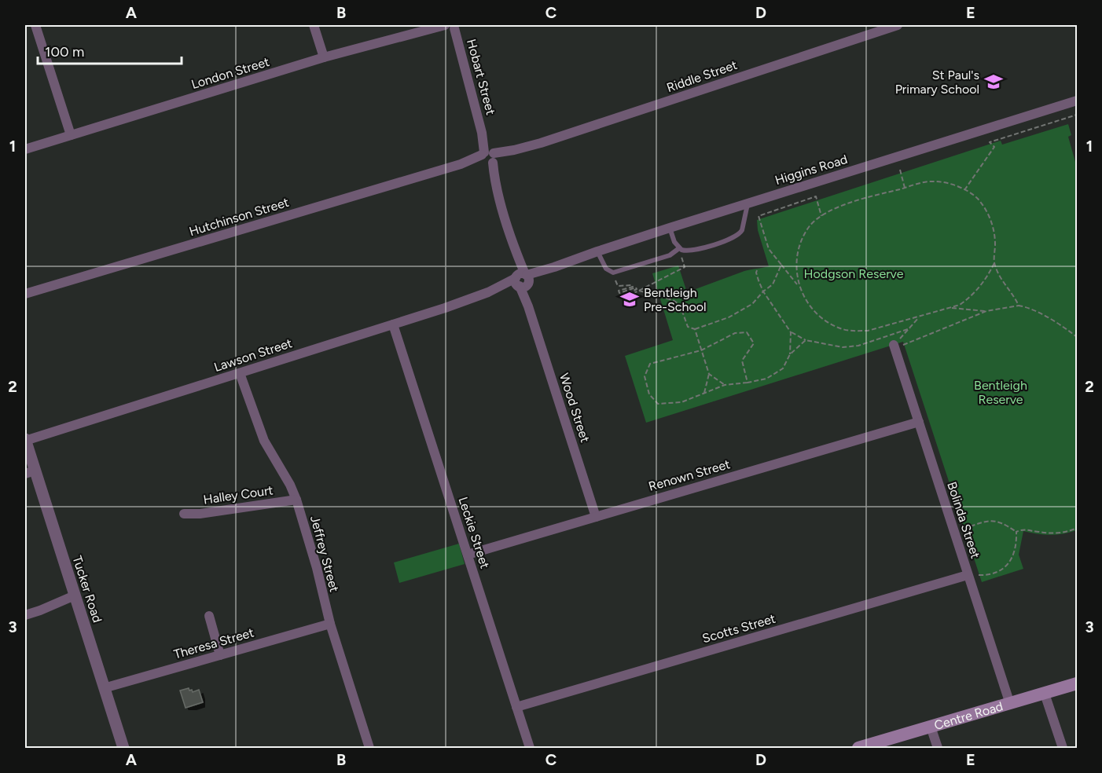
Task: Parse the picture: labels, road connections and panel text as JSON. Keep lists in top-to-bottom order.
{
  "streets": {
    "main road": ["Centre Road"],
    "street": [
      "London Street",
      "Riddle Street",
      "Hobart Street",
      "Higgins Road",
      "Hutchinson Street",
      "Lawson Street",
      "Wood Street",
      "Renown Street",
      "Halley Court",
      "Bolinda Street",
      "Leckie Street",
      "Jeffrey Street",
      "Tucker Road",
      "Scotts Street",
      "Theresa Street"
    ]
  },
  "crossings": [
    ["London Street", "Hobart Street"],
    ["Riddle Street", "Hobart Street"],
    ["Riddle Street", "Hutchinson Street"],
    ["Hobart Street", "Higgins Road"],
    ["Hobart Street", "Hutchinson Street"],
    ["Hobart Street", "Lawson Street"],
    ["Hobart Street", "Wood Street"],
    ["Higgins Road", "Lawson Street"],
    ["Higgins Road", "Wood Street"],
    ["Lawson Street", "Wood Street"],
    ["Lawson Street", "Leckie Street"],
    ["Lawson Street", "Jeffrey Street"],
    ["Lawson Street", "Tucker Road"],
    ["Wood Street", "Renown Street"],
    ["Renown Street", "Bolinda Street"],
    ["Renown Street", "Leckie Street"],
    ["Halley Court", "Jeffrey Street"],
    ["Bolinda Street", "Scotts Street"],
    ["Bolinda Street", "Centre Road"],
    ["Leckie Street", "Scotts Street"],
    ["Jeffrey Street", "Theresa Street"],
    ["Tucker Road", "Theresa Street"]
  ],
  "parks": ["Hodgson Reserve", "Bentleigh Reserve"],
  "places": {
    "school or university": ["St Paul's Primary School", "Bentleigh Pre-School"]
  },
  "scale_bar": "100 m",
  "grid": {
    "columns": [
      "A",
      "B",
      "C",
      "D",
      "E"
    ],
    "rows": ["1", "2", "3"]
  }
}
